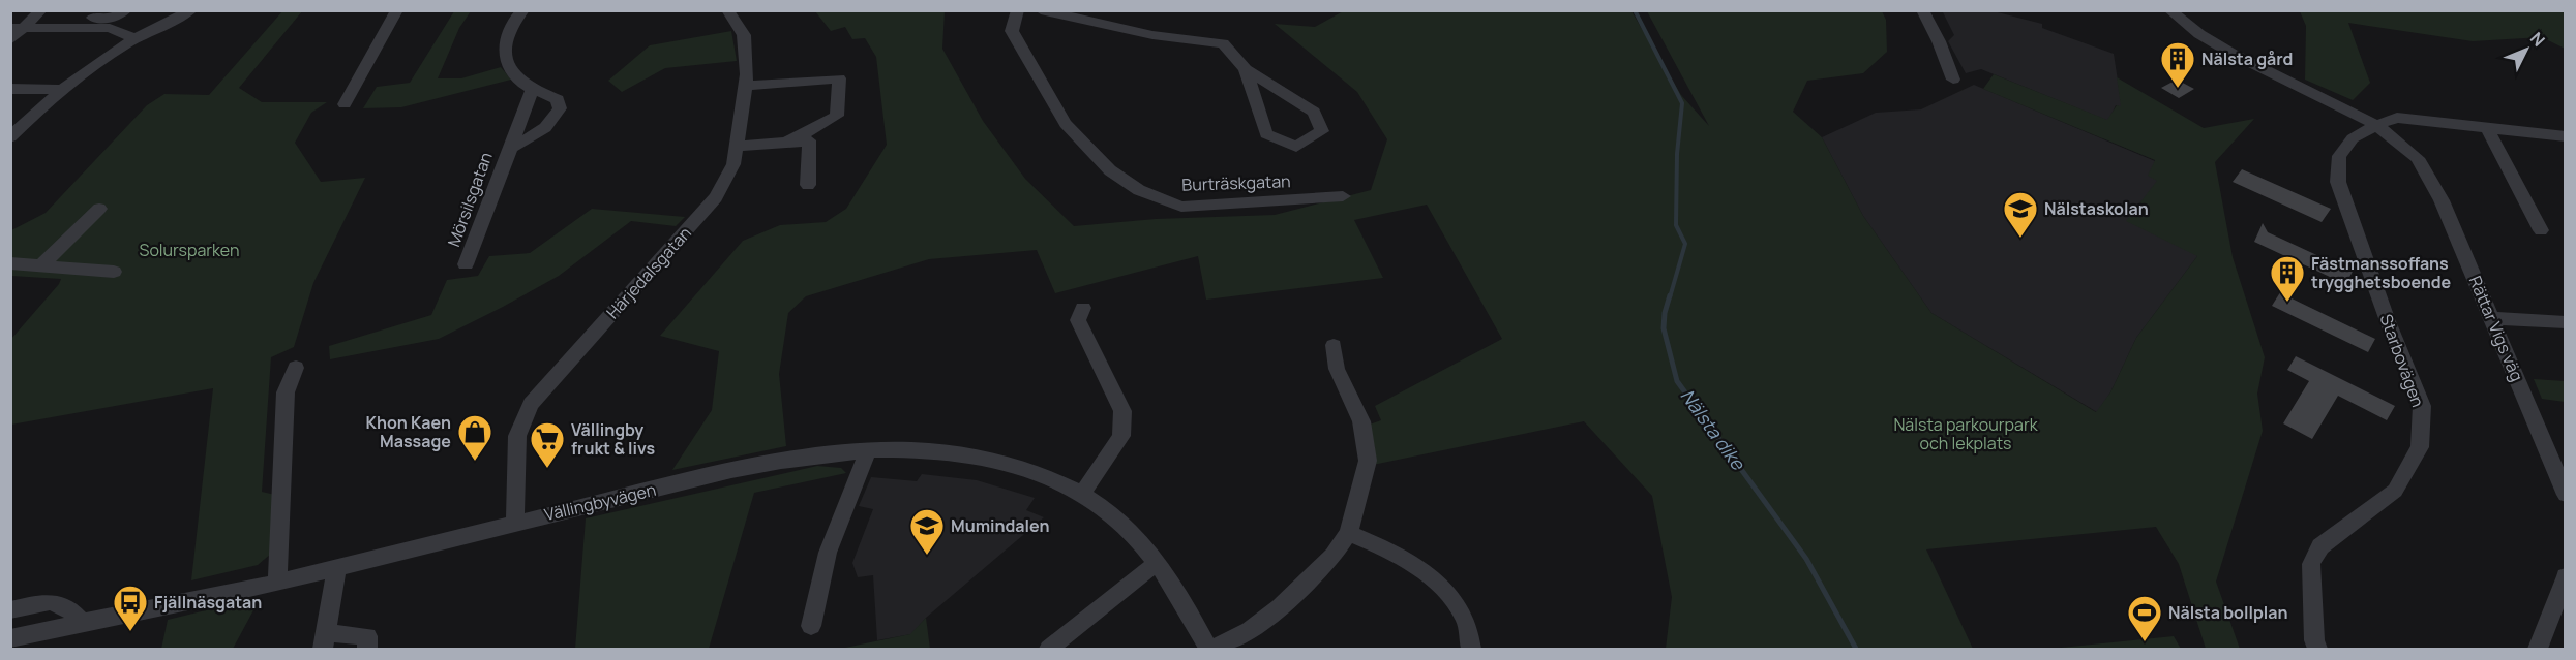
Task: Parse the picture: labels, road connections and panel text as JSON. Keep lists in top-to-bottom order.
{
  "streets": {
    "street": [
      "Burträskgatan",
      "Mörsilsgatan",
      "Härjedalsgatan",
      "Rättar Vigs väg",
      "Starbovägen",
      "Vällingbyvägen"
    ]
  },
  "crossings": [
    ["Härjedalsgatan", "Vällingbyvägen"],
    ["Rättar Vigs väg", "Starbovägen"]
  ],
  "water": ["Nälsta dike"],
  "parks": ["Solursparken", "Nälsta parkourpark och lekplats"],
  "places": {
    "building": ["Nälsta gård", "Fästmanssoffans trygghetsboende"],
    "school or university": ["Nälstaskolan", "Mumindalen"],
    "shop": ["Khon Kaen Massage"],
    "supermarket": ["Vällingby frukt & livs"],
    "bus stop": ["Fjällnäsgatan"],
    "sports": ["Nälsta bollplan"]
  },
  "north": "top right"
}
